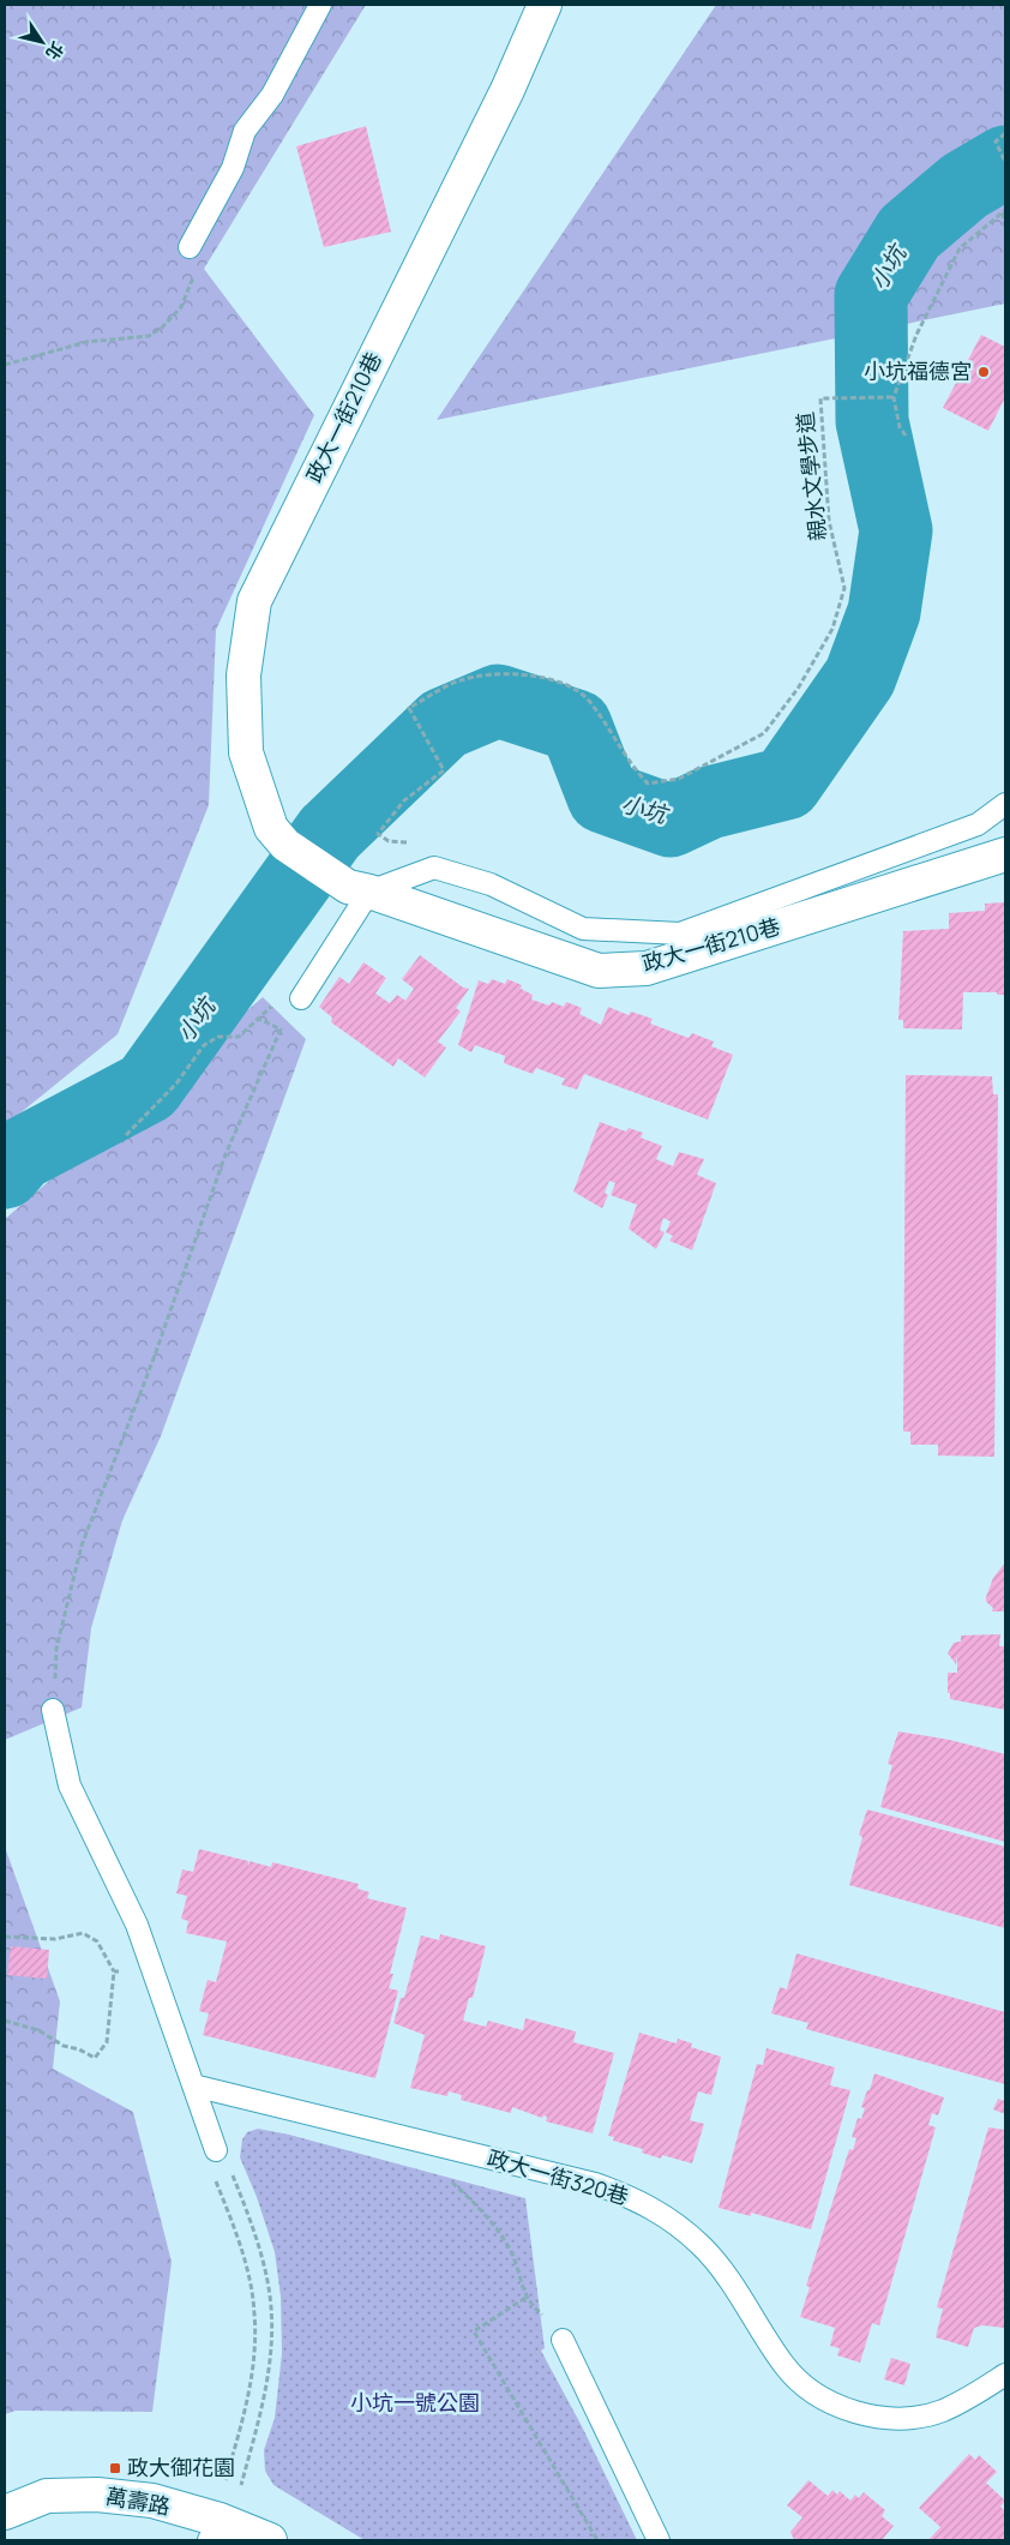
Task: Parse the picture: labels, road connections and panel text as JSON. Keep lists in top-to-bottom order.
{
  "streets": {
    "street": ["政大一街210巷", "萬壽路"],
    "lane": ["政大一街320巷"],
    "path": ["親水文學步道"]
  },
  "water": ["小坑"],
  "parks": ["小坑一號公園"],
  "places": {
    "other": ["小坑福德宮"],
    "transit": ["政大御花園"]
  },
  "north": "bottom right"
}
